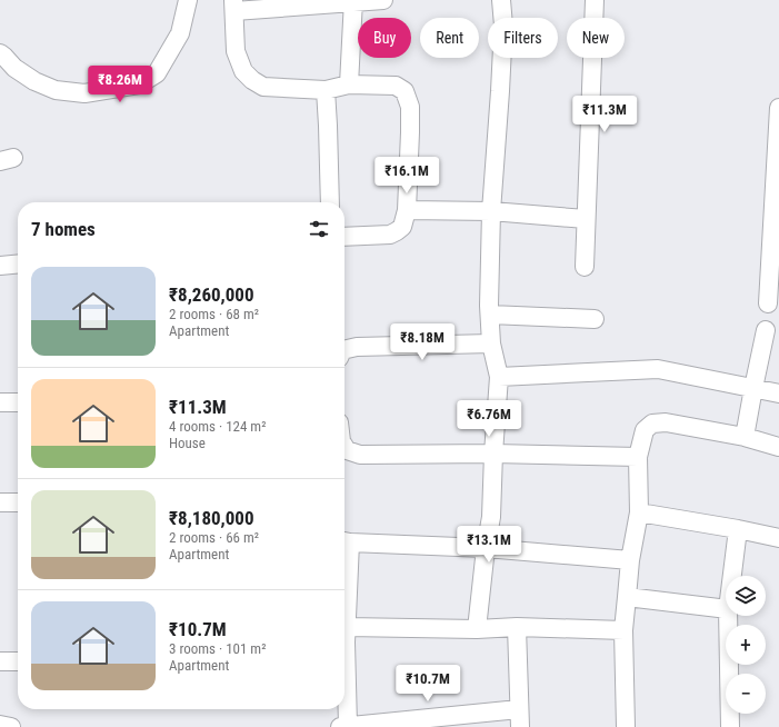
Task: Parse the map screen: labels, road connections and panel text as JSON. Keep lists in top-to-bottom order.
{
  "page": {
    "chip": [
      "Buy",
      "Rent",
      "Filters",
      "New"
    ],
    "price": [
      "₹8.26M",
      "₹11.3M",
      "₹16.1M",
      "₹8.18M",
      "₹6.76M",
      "₹13.1M",
      "₹10.7M"
    ],
    "heading": "7 homes",
    "list": [
      {
        "name": "₹8,260,000",
        "note": "2 rooms · 68 m² · Apartment"
      },
      {
        "name": "₹11.3M",
        "note": "4 rooms · 124 m² · House"
      },
      {
        "name": "₹8,180,000",
        "note": "2 rooms · 66 m² · Apartment"
      },
      {
        "name": "₹10.7M",
        "note": "3 rooms · 101 m² · Apartment"
      }
    ],
    "map_buttons": ["+", "−"]
  }
}
